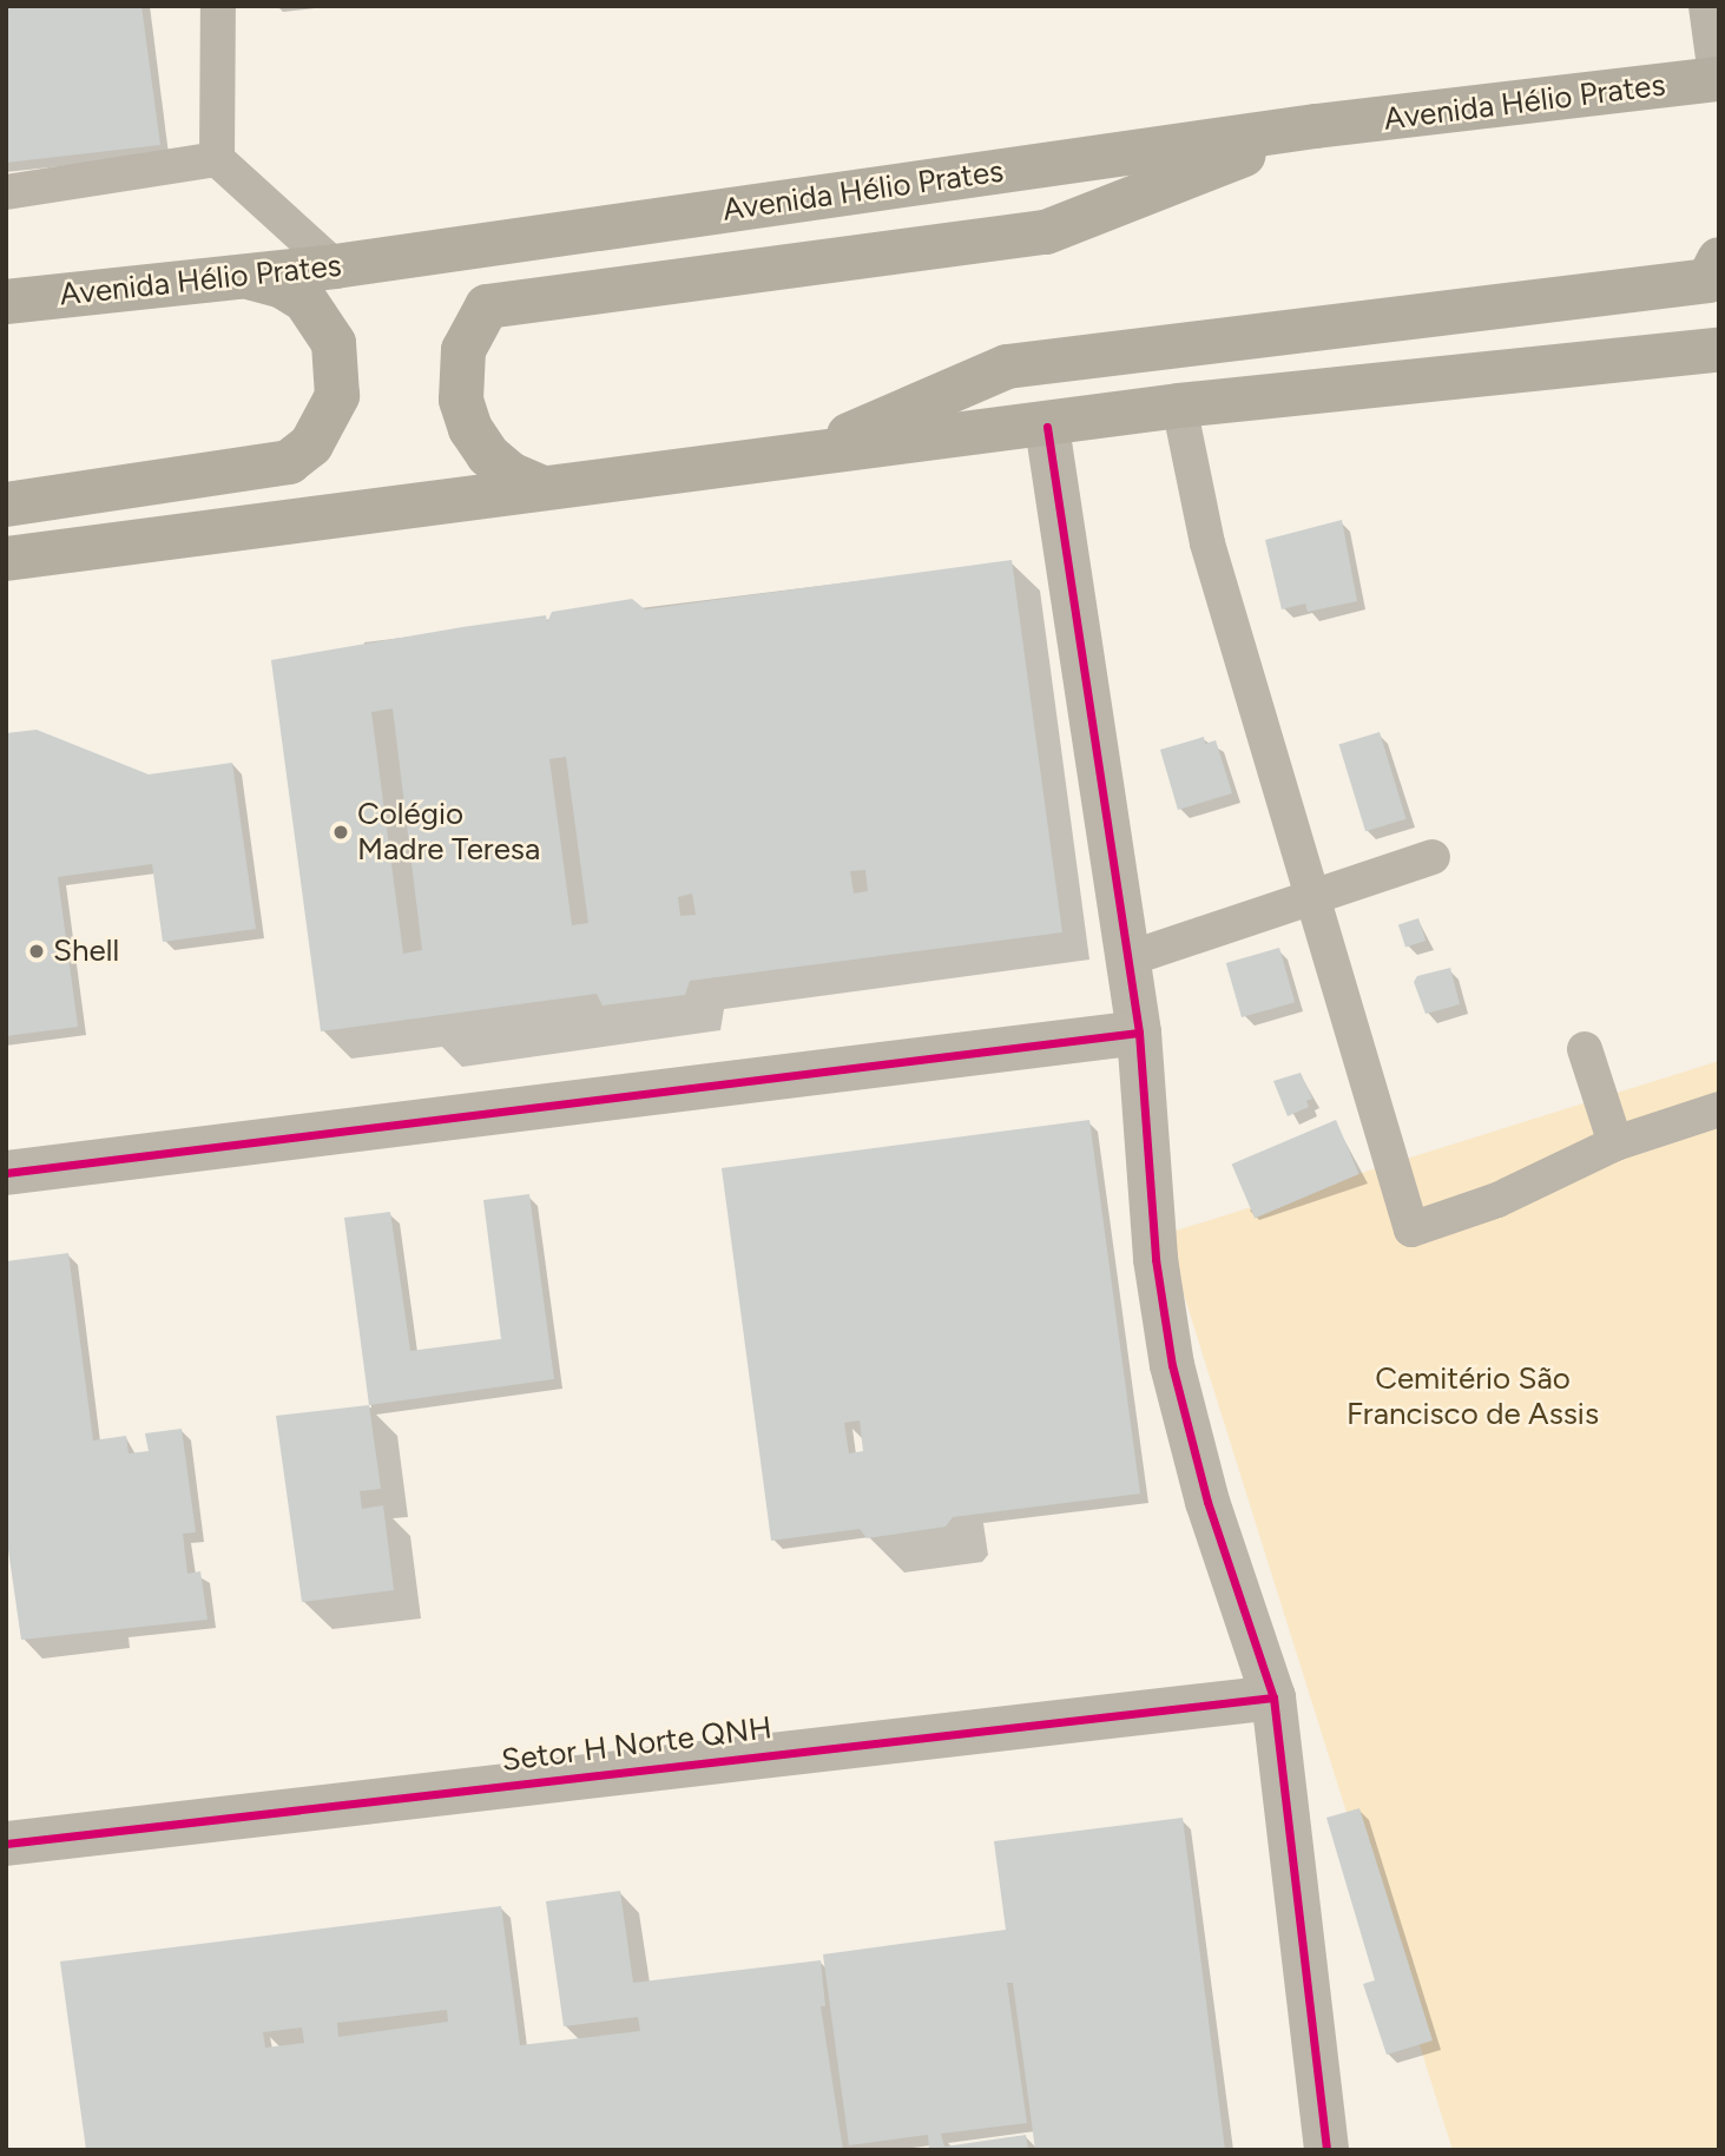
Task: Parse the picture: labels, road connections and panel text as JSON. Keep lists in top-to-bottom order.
{
  "streets": {
    "main road": ["Avenida Hélio Prates"],
    "street": ["Setor H Norte QNH"]
  },
  "parks": ["Cemitério São Francisco de Assis"],
  "places": ["Colégio Madre Teresa", "Shell"]
}
